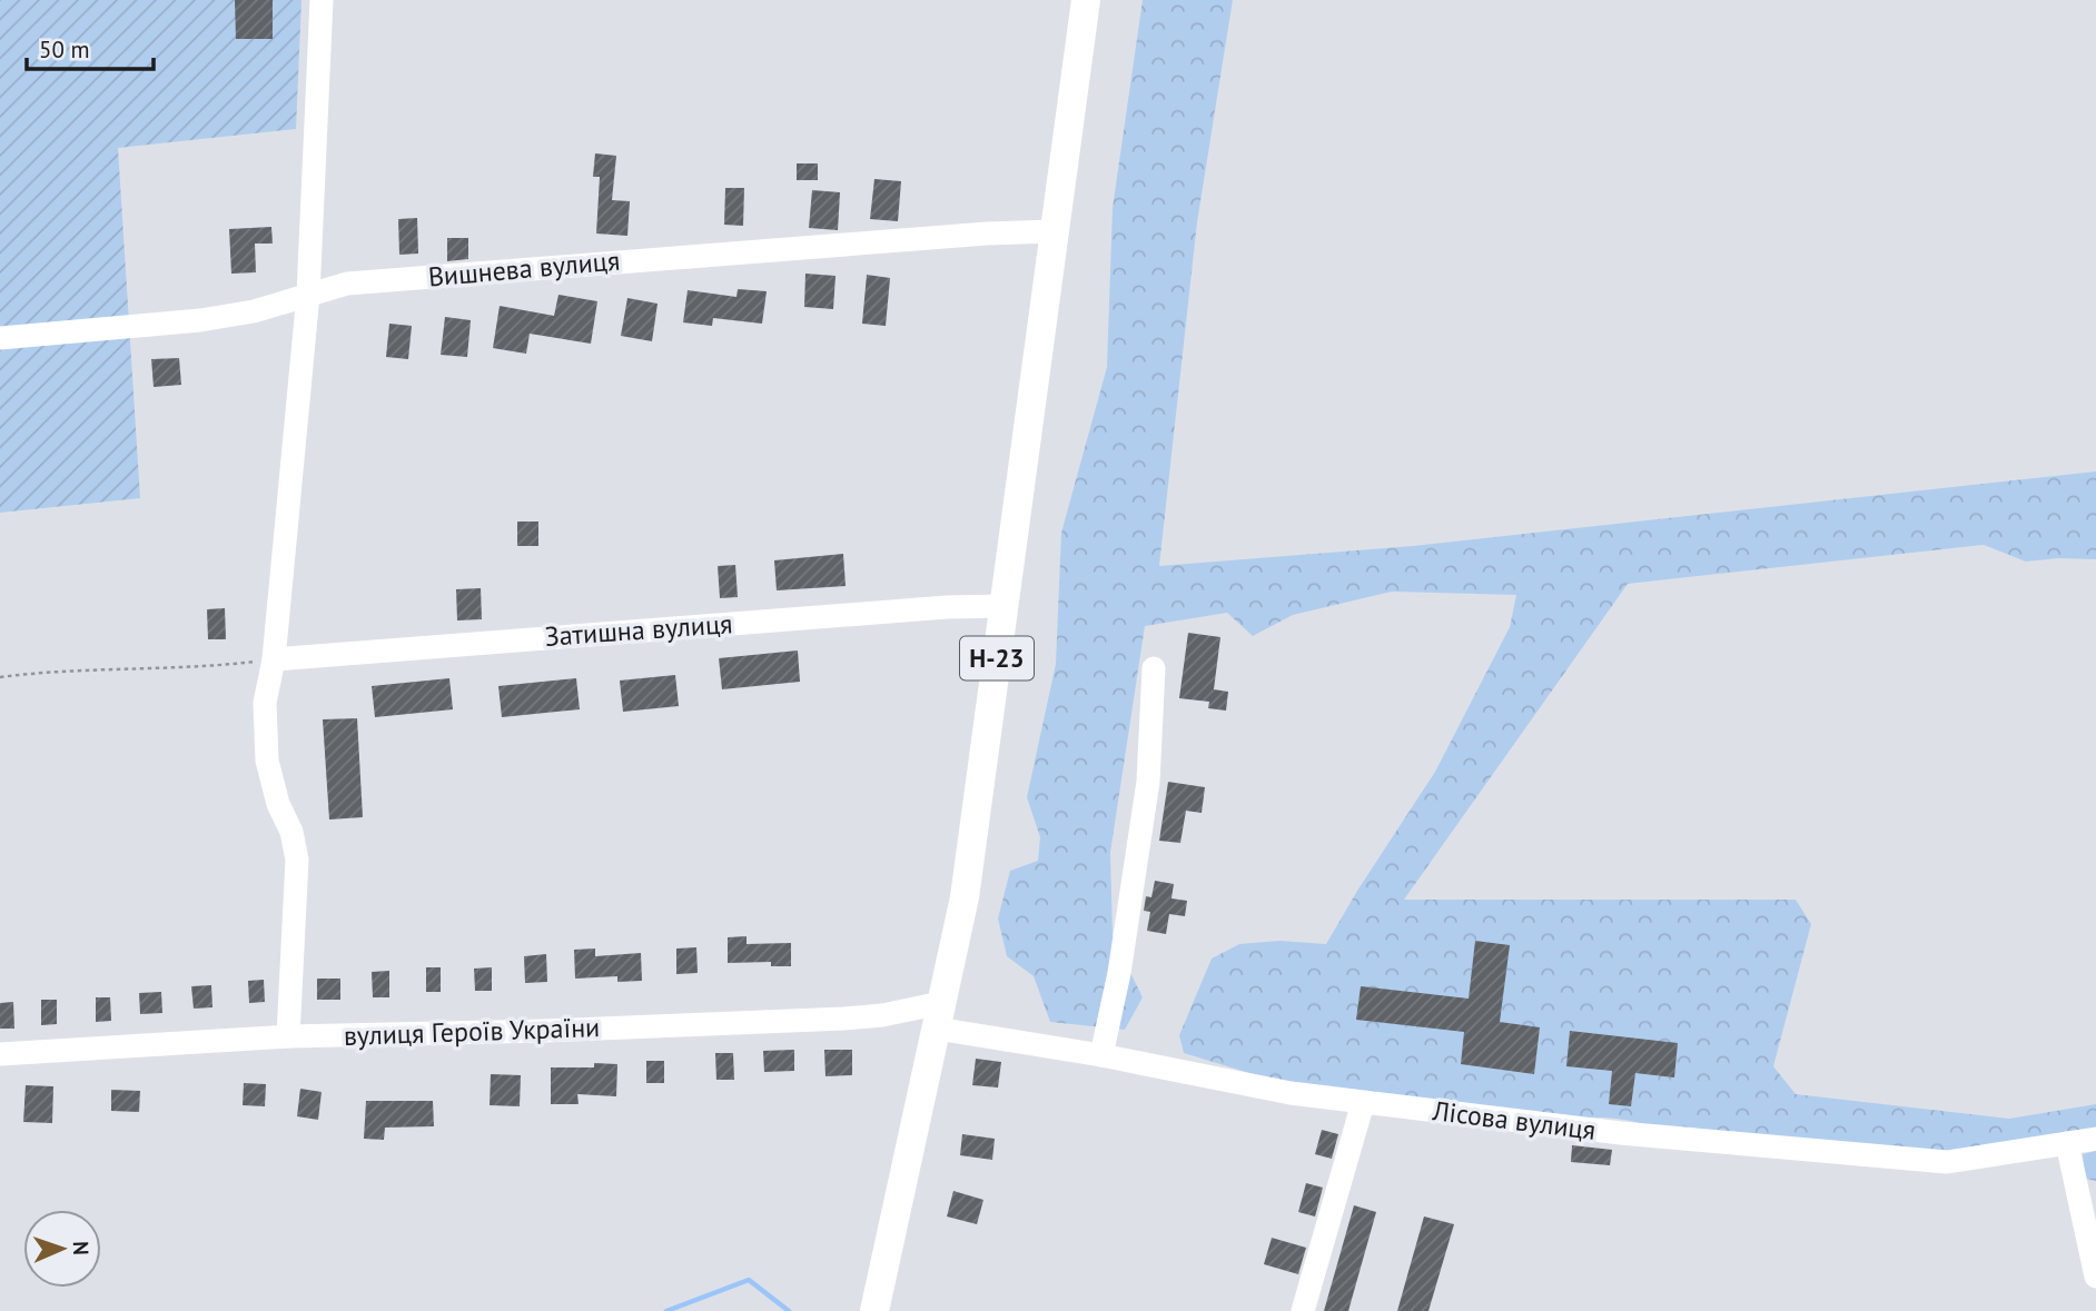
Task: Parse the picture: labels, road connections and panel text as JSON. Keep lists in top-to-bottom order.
{
  "streets": {
    "main road": ["Н-23"],
    "street": [
      "Вишнева вулиця",
      "Затишна вулиця",
      "вулиця Героїв України",
      "Лісова вулиця"
    ]
  },
  "crossings": [
    ["Вишнева вулиця", "Н-23"],
    ["Затишна вулиця", "Н-23"],
    ["Н-23", "вулиця Героїв України"],
    ["Н-23", "Лісова вулиця"],
    ["вулиця Героїв України", "Лісова вулиця"]
  ],
  "scale_bar": "50 m",
  "north": "right"
}
